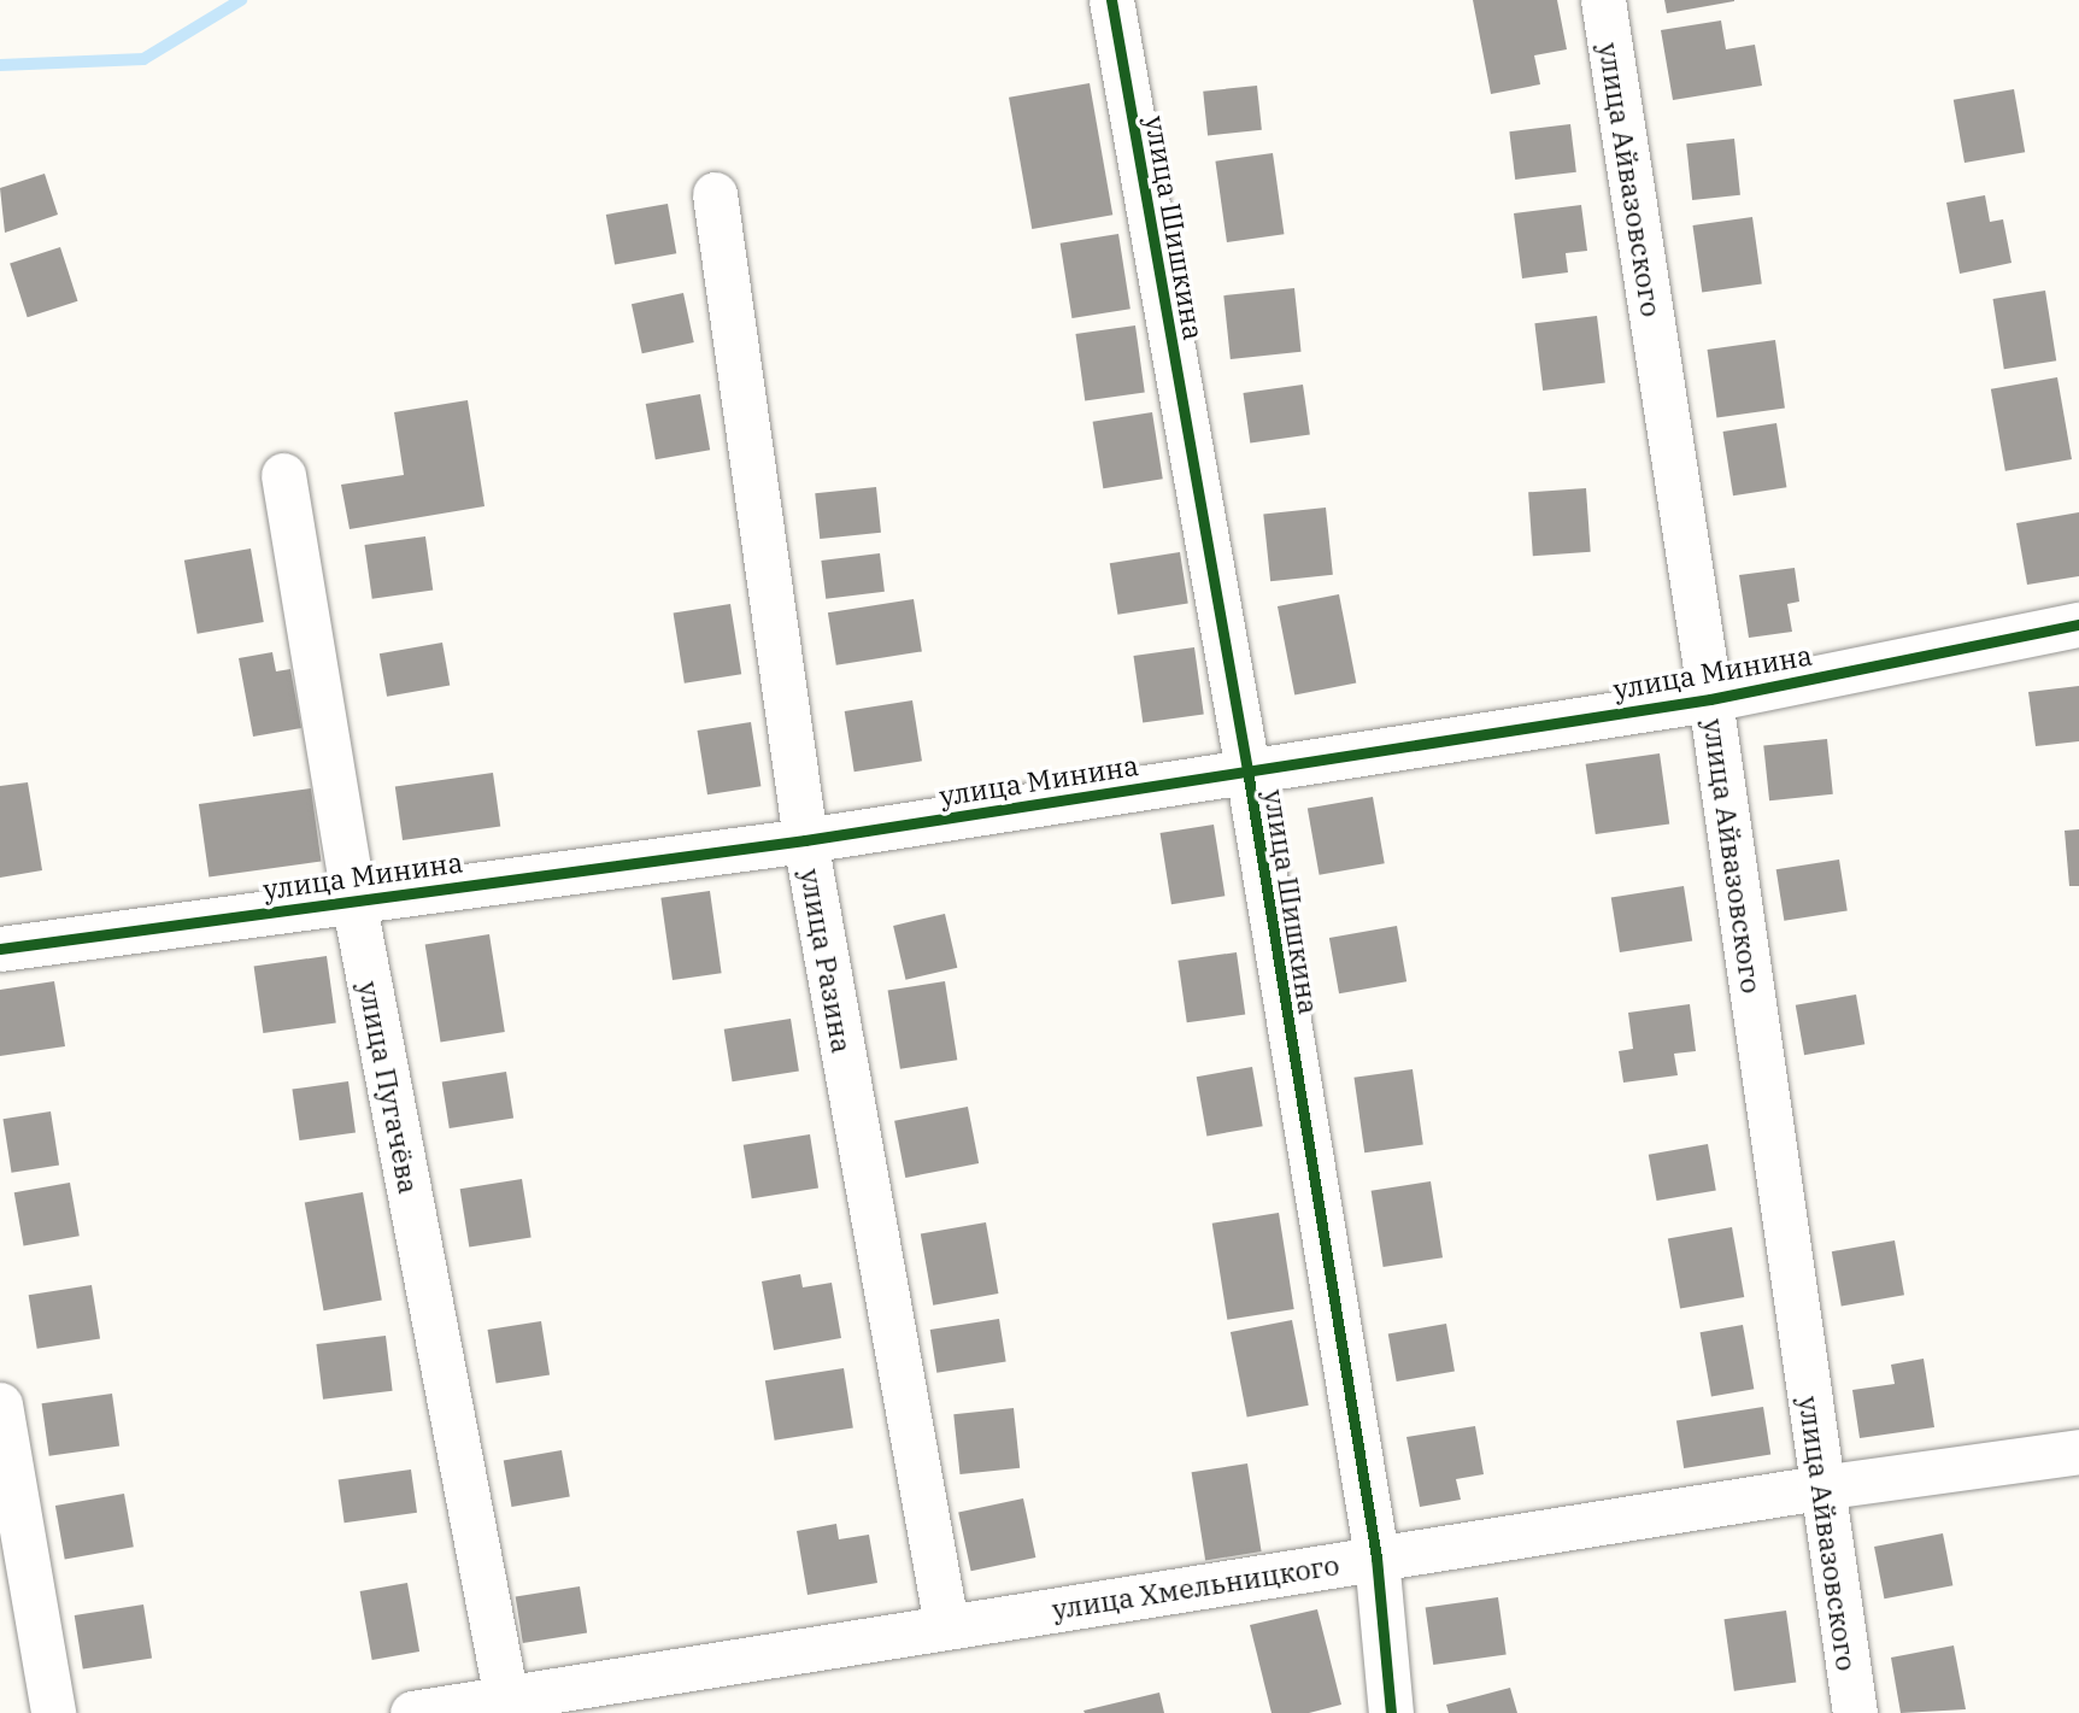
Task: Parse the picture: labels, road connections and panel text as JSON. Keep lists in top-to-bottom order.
{
  "streets": {
    "street": [
      "улица Айвазовского",
      "улица Шишкина",
      "улица Минина",
      "улица Разина",
      "улица Пугачёва",
      "улица Хмельницкого"
    ]
  },
  "crossings": [
    ["улица Айвазовского", "улица Минина"],
    ["улица Айвазовского", "улица Хмельницкого"],
    ["улица Шишкина", "улица Минина"],
    ["улица Шишкина", "улица Хмельницкого"],
    ["улица Минина", "улица Разина"],
    ["улица Минина", "улица Пугачёва"],
    ["улица Разина", "улица Хмельницкого"],
    ["улица Пугачёва", "улица Хмельницкого"]
  ]
}
